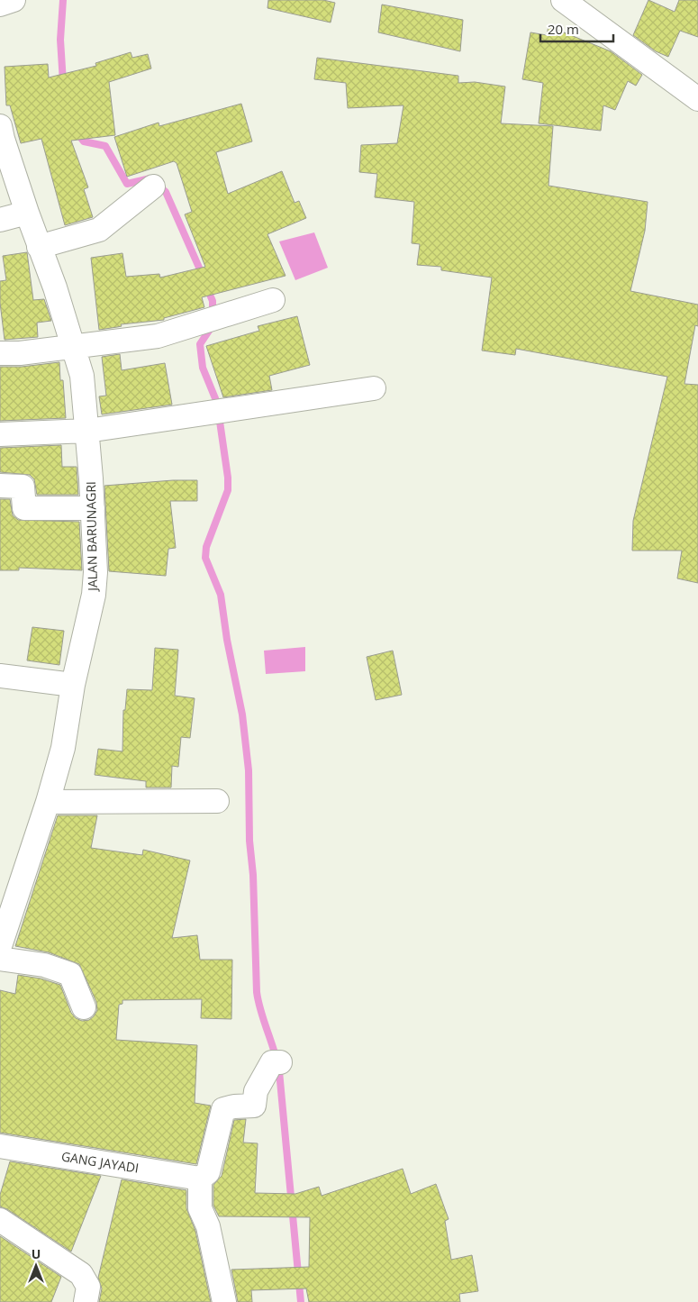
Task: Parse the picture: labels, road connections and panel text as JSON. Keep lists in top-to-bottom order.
{
  "streets": {
    "street": ["JALAN BARUNAGRI", "GANG JAYADI"]
  },
  "scale_bar": "20 m",
  "north": "top"
}
